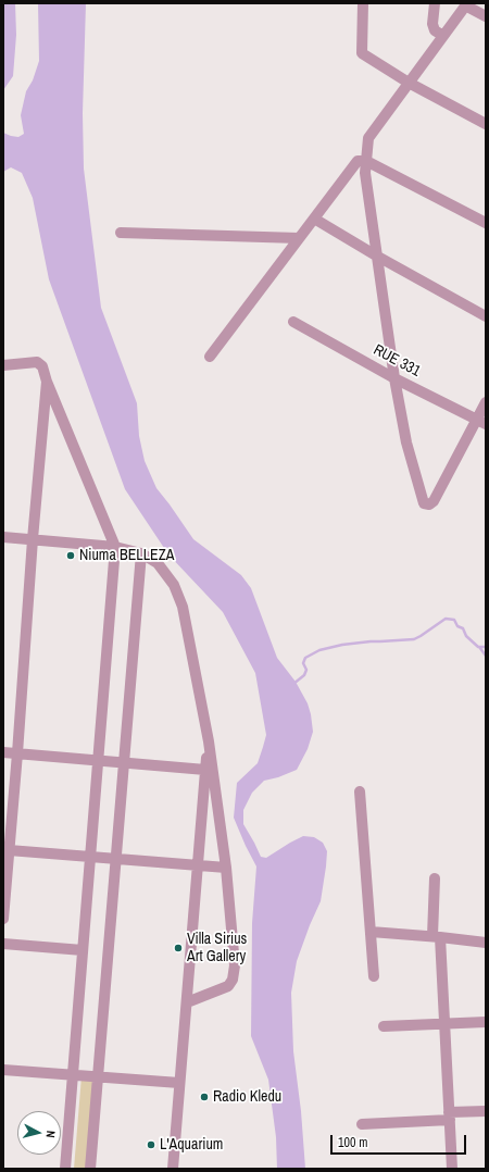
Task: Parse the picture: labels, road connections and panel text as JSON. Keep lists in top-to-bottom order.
{
  "streets": {
    "street": ["RUE 331"]
  },
  "places": [
    "Niuma BELLEZA",
    "Villa Sirius Art Gallery",
    "Radio Kledu",
    "L'Aquarium"
  ],
  "scale_bar": "100 m",
  "north": "right"
}
